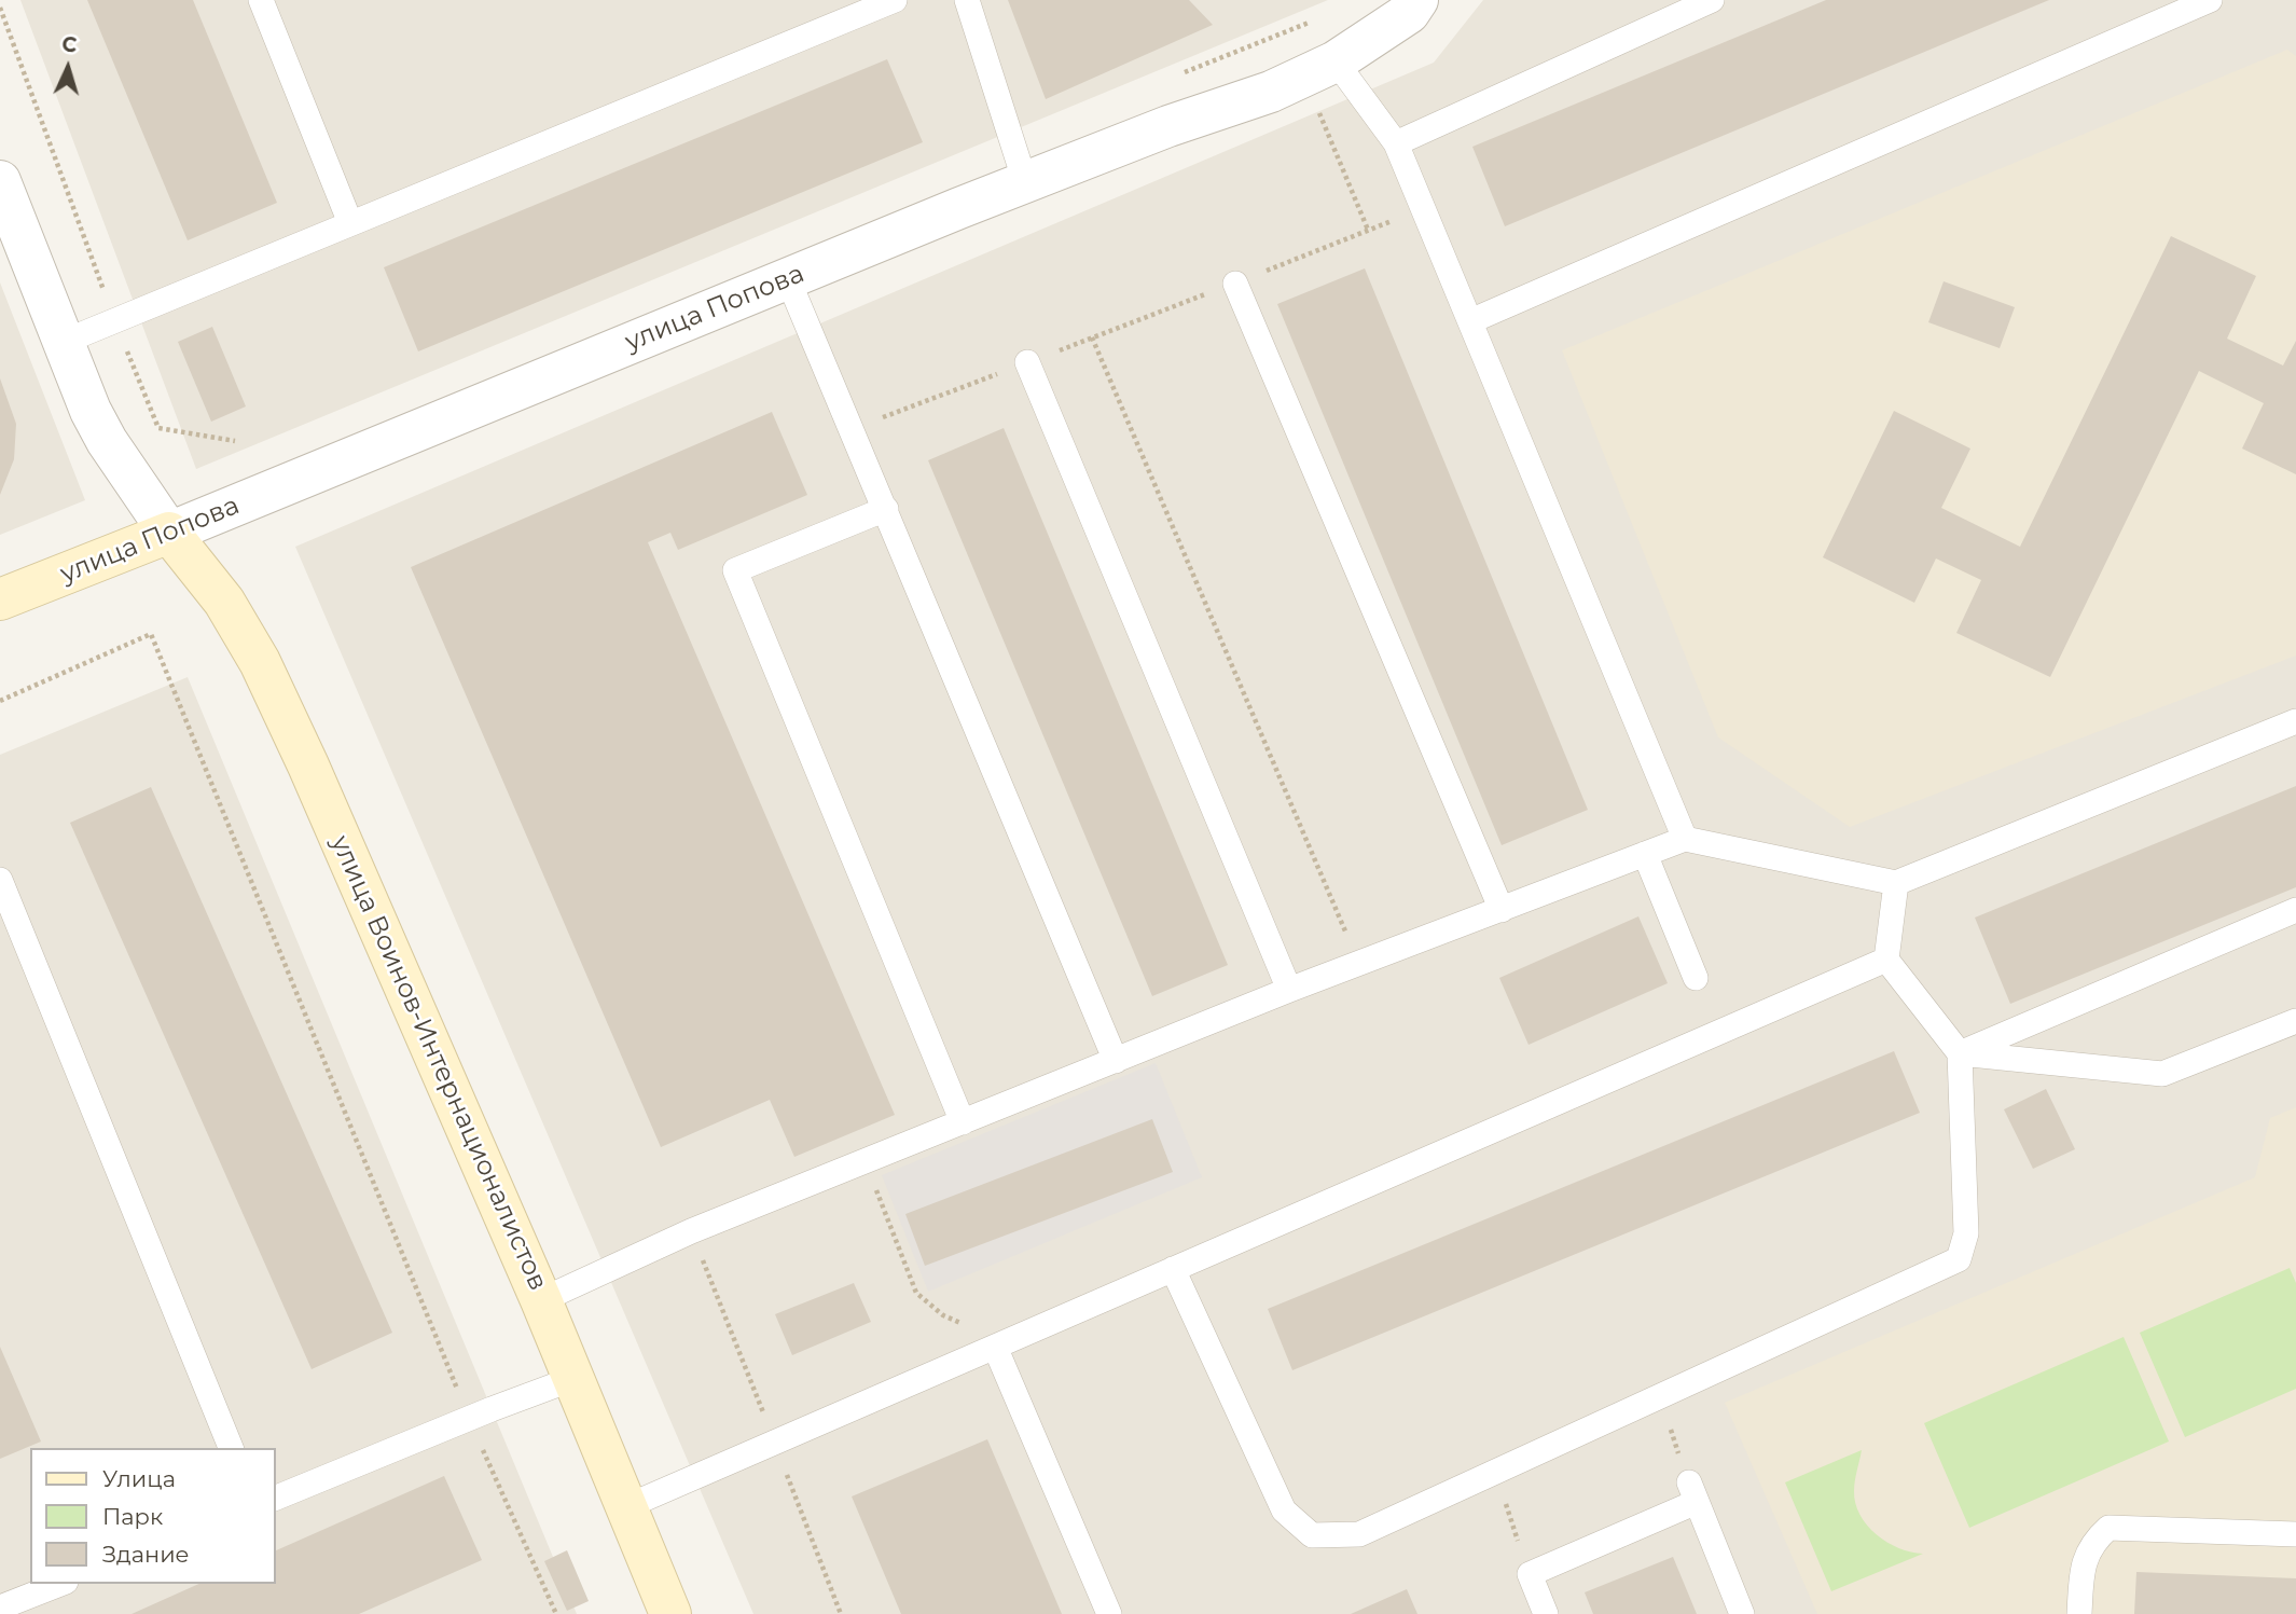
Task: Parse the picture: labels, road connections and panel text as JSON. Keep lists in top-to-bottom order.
{
  "streets": {
    "main road": ["улица Попова", "улица Воинов-Интернационалистов"]
  },
  "crossings": [
    ["улица Попова", "улица Воинов-Интернационалистов"]
  ],
  "legend": ["Улица", "Парк", "Здание"],
  "north": "top"
}
